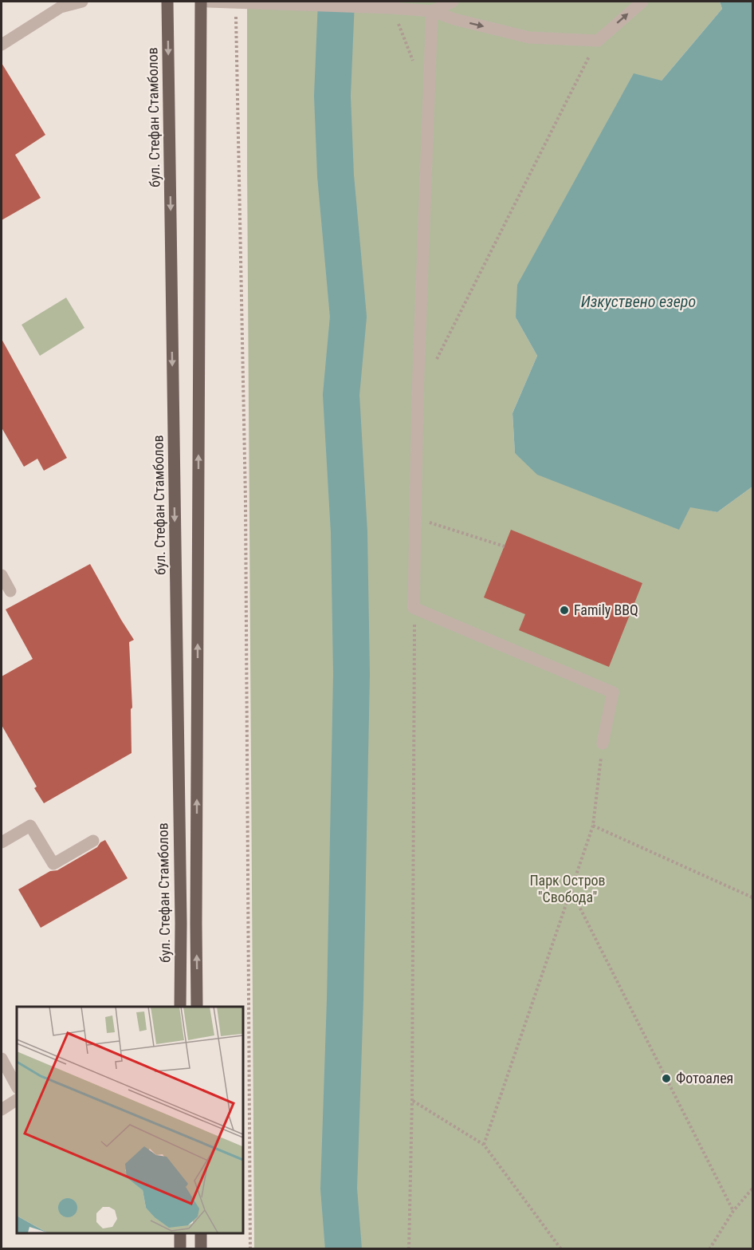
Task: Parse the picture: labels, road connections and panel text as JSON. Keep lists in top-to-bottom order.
{
  "streets": {
    "main road": ["бул. Стефан Стамболов"]
  },
  "water": ["Изкуствено езеро"],
  "parks": ["Парк Остров \"Свобода\""],
  "places": ["Family BBQ", "Фотоалея"]
}
